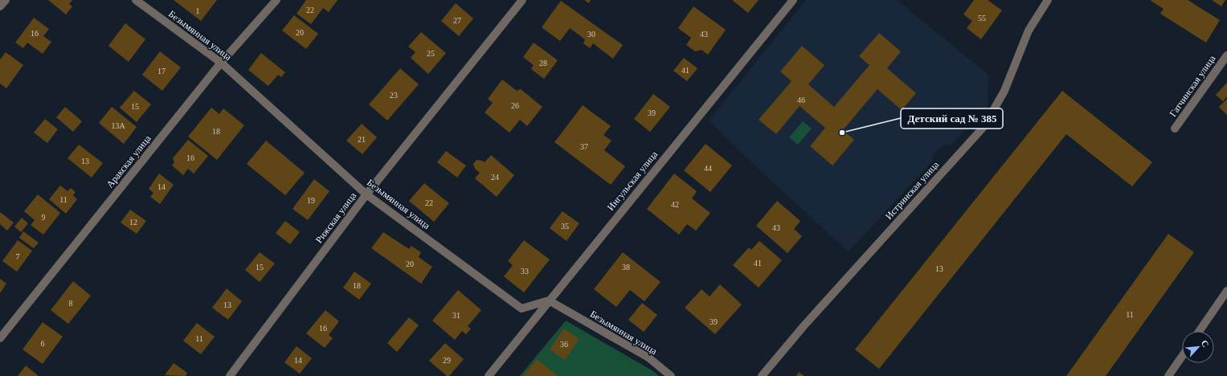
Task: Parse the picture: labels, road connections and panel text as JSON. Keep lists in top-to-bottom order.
{
  "streets": {
    "street": [
      "Безымянная улица",
      "Гатчинская улица",
      "Аракская улица",
      "Ингульская улица",
      "Истринская улица",
      "Рижская улица"
    ]
  },
  "crossings": [
    ["Безымянная улица", "Аракская улица"],
    ["Безымянная улица", "Ингульская улица"],
    ["Безымянная улица", "Рижская улица"]
  ],
  "places": ["Детский сад № 385"],
  "house_numbers": [
    "22",
    "1",
    "55",
    "27",
    "20",
    "16",
    "30",
    "43",
    "25",
    "28",
    "41",
    "17",
    "23",
    "46",
    "26",
    "15",
    "39",
    "13А",
    "18",
    "21",
    "37",
    "16",
    "13",
    "44",
    "24",
    "14",
    "11",
    "19",
    "22",
    "42",
    "9",
    "12",
    "35",
    "43",
    "7",
    "41",
    "20",
    "15",
    "38",
    "13",
    "33",
    "18",
    "8",
    "13",
    "11",
    "31",
    "39",
    "16",
    "11",
    "6",
    "36",
    "14",
    "29"
  ],
  "north": "top right"
}
